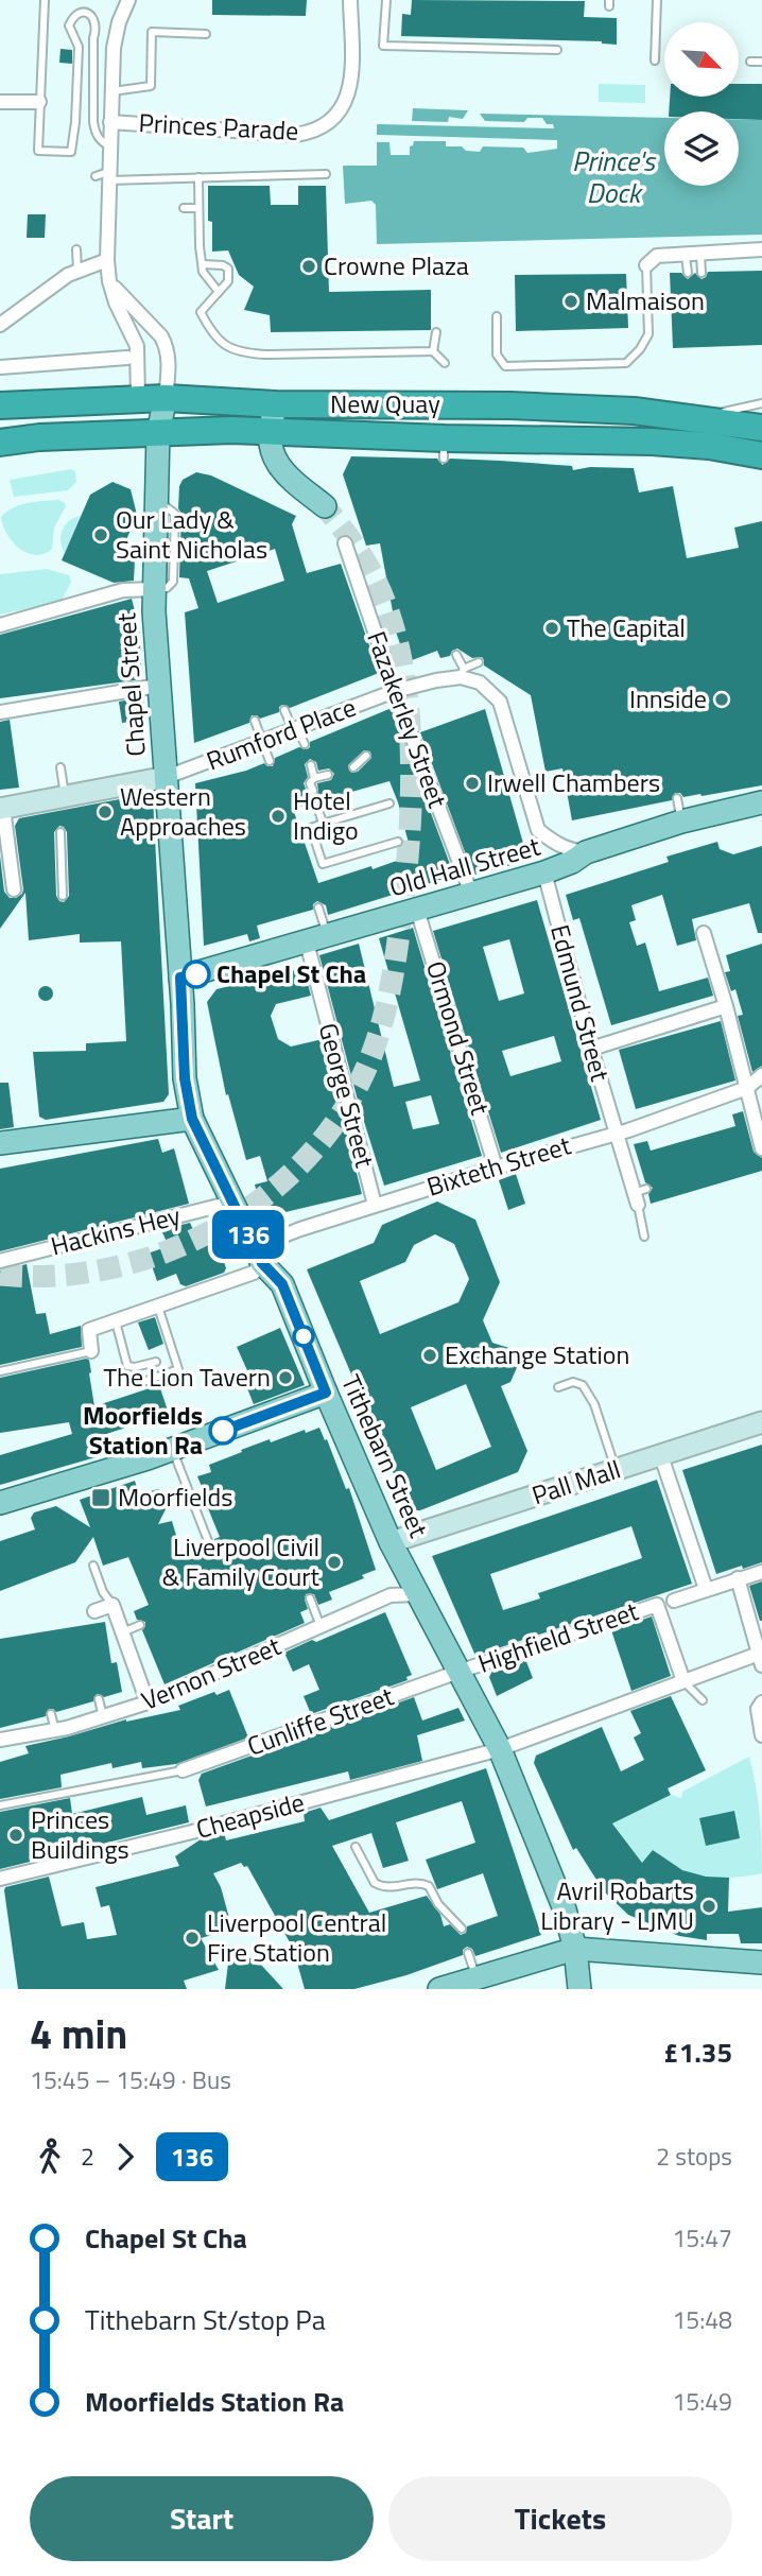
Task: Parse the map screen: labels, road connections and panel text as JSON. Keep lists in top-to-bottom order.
{
  "streets": {
    "highway": ["New Quay"],
    "main road": [
      "Chapel Street",
      "Old Hall Street",
      "Tithebarn Street",
      "Pall Mall"
    ],
    "street": [
      "Princes Parade",
      "Fazakerley Street",
      "Rumford Place",
      "Edmund Street",
      "Ormond Street",
      "George Street",
      "Bixteth Street",
      "Hackins Hey",
      "Highfield Street",
      "Vernon Street",
      "Cunliffe Street",
      "Cheapside"
    ]
  },
  "crossings": [
    ["New Quay", "Chapel Street"],
    ["Chapel Street", "Rumford Place"],
    ["Chapel Street", "Old Hall Street"],
    ["Chapel Street", "Tithebarn Street"],
    ["Fazakerley Street", "Rumford Place"],
    ["Fazakerley Street", "Old Hall Street"],
    ["Old Hall Street", "Edmund Street"],
    ["Old Hall Street", "Ormond Street"],
    ["Old Hall Street", "George Street"],
    ["Old Hall Street", "Tithebarn Street"],
    ["Edmund Street", "Bixteth Street"],
    ["Ormond Street", "Bixteth Street"],
    ["George Street", "Bixteth Street"],
    ["Bixteth Street", "Tithebarn Street"],
    ["Hackins Hey", "Tithebarn Street"],
    ["Tithebarn Street", "Pall Mall"],
    ["Tithebarn Street", "Highfield Street"],
    ["Tithebarn Street", "Vernon Street"],
    ["Tithebarn Street", "Cunliffe Street"],
    ["Tithebarn Street", "Cheapside"],
    ["Highfield Street", "Cunliffe Street"],
    ["Highfield Street", "Cheapside"]
  ],
  "water": ["Prince's Dock"],
  "places": {
    "other": [
      "Crowne Plaza",
      "Malmaison",
      "Our Lady & Saint Nicholas",
      "The Capital",
      "Innside",
      "Irwell Chambers",
      "Western Approaches",
      "Hotel Indigo",
      "Chapel St Cha",
      "Exchange Station",
      "The Lion Tavern",
      "Moorfields Station Ra",
      "Liverpool Civil & Family Court",
      "Princes Buildings",
      "Avril Robarts Library - LJMU",
      "Liverpool Central Fire Station"
    ],
    "transit": ["Moorfields"]
  },
  "lines": ["bus line 136"],
  "north": "bottom right",
  "page": {
    "on_map": "136",
    "heading": ["4 min", "15:45 – 15:49 · Bus", "£1.35"],
    "legs": ["2", "136", "2 stops"],
    "list": [
      {
        "name": "Chapel St Cha",
        "value": "15:47"
      },
      {
        "name": "Tithebarn St/stop Pa",
        "value": "15:48"
      },
      {
        "name": "Moorfields Station Ra",
        "value": "15:49"
      }
    ],
    "buttons": ["Start", "Tickets"]
  }
}
